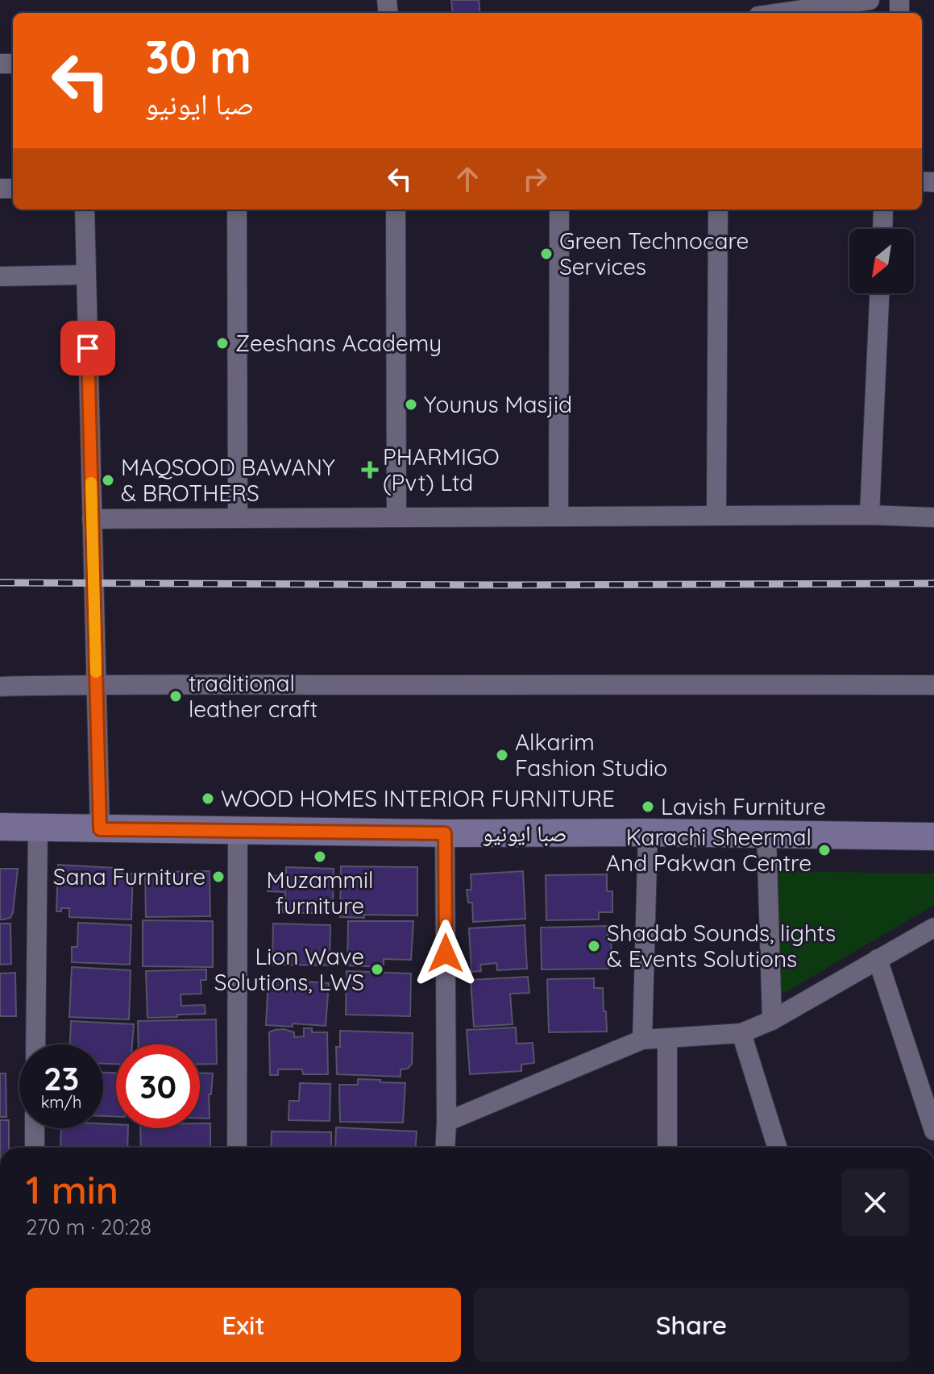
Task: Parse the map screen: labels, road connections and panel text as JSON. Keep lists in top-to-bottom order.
{
  "streets": {
    "main road": ["صبا ایونیو"]
  },
  "places": {
    "other": [
      "Green Technocare Services",
      "Zeeshans Academy",
      "Younus Masjid",
      "MAQSOOD BAWANY & BROTHERS",
      "traditional leather craft",
      "Alkarim Fashion Studio",
      "WOOD HOMES INTERIOR FURNITURE",
      "Lavish Furniture",
      "Karachi Sheermal And Pakwan Centre",
      "Muzammil furniture",
      "Sana Furniture",
      "Shadab Sounds, lights & Events Solutions",
      "Lion Wave Solutions, LWS"
    ],
    "health": ["PHARMIGO (Pvt) Ltd"]
  },
  "north": "bottom left",
  "page": {
    "turn": ["30 m", "صبا ایونیو"],
    "speed": "23 km/h",
    "limit": "30",
    "heading": ["1 min", "270 m · 20:28"],
    "buttons": ["Exit", "Share"]
  }
}
